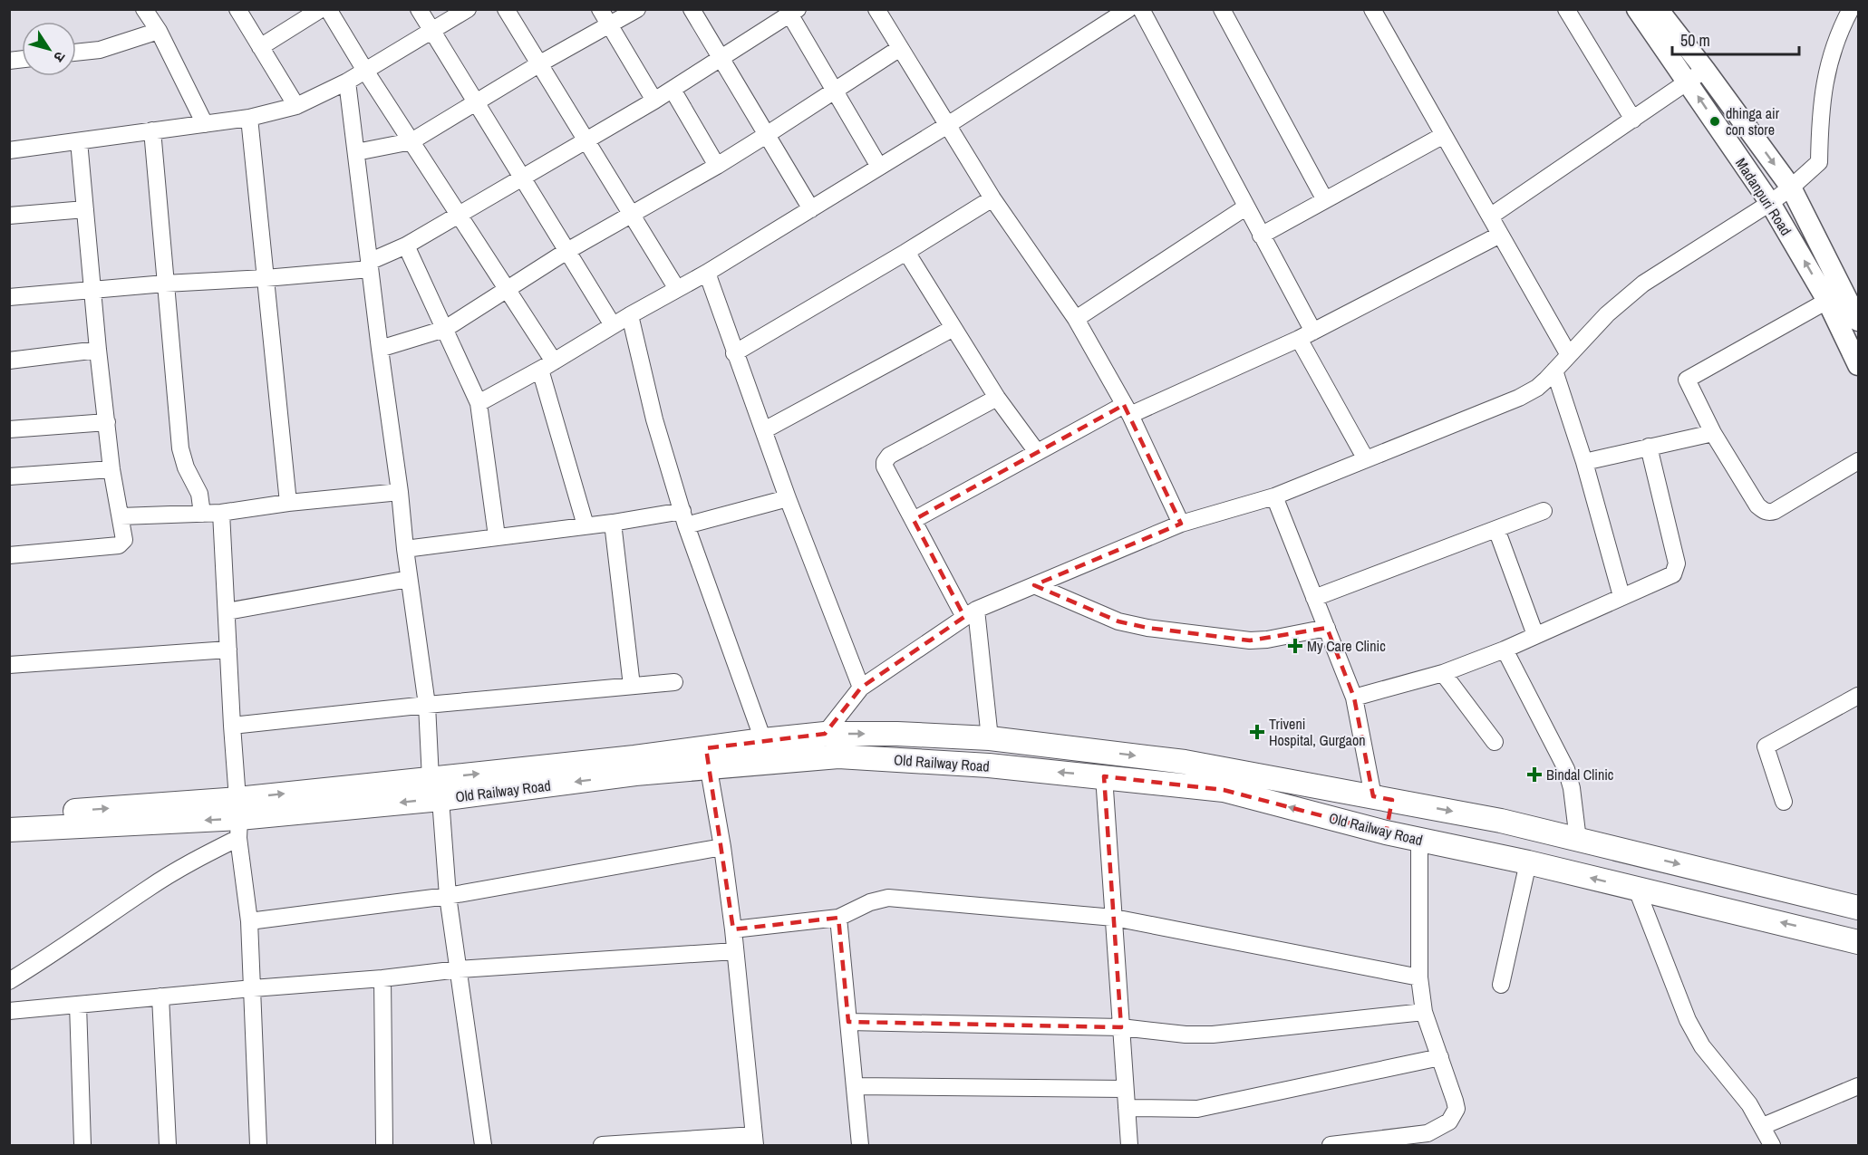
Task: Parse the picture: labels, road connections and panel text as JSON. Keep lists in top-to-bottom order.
{
  "streets": {
    "main road": ["Old Railway Road"],
    "street": ["Madanpuri Road"]
  },
  "places": {
    "other": ["dhinga air con store"],
    "health": ["My Care Clinic", "Triveni Hospital, Gurgaon", "Bindal Clinic"]
  },
  "scale_bar": "50 m",
  "north": "bottom right"
}
